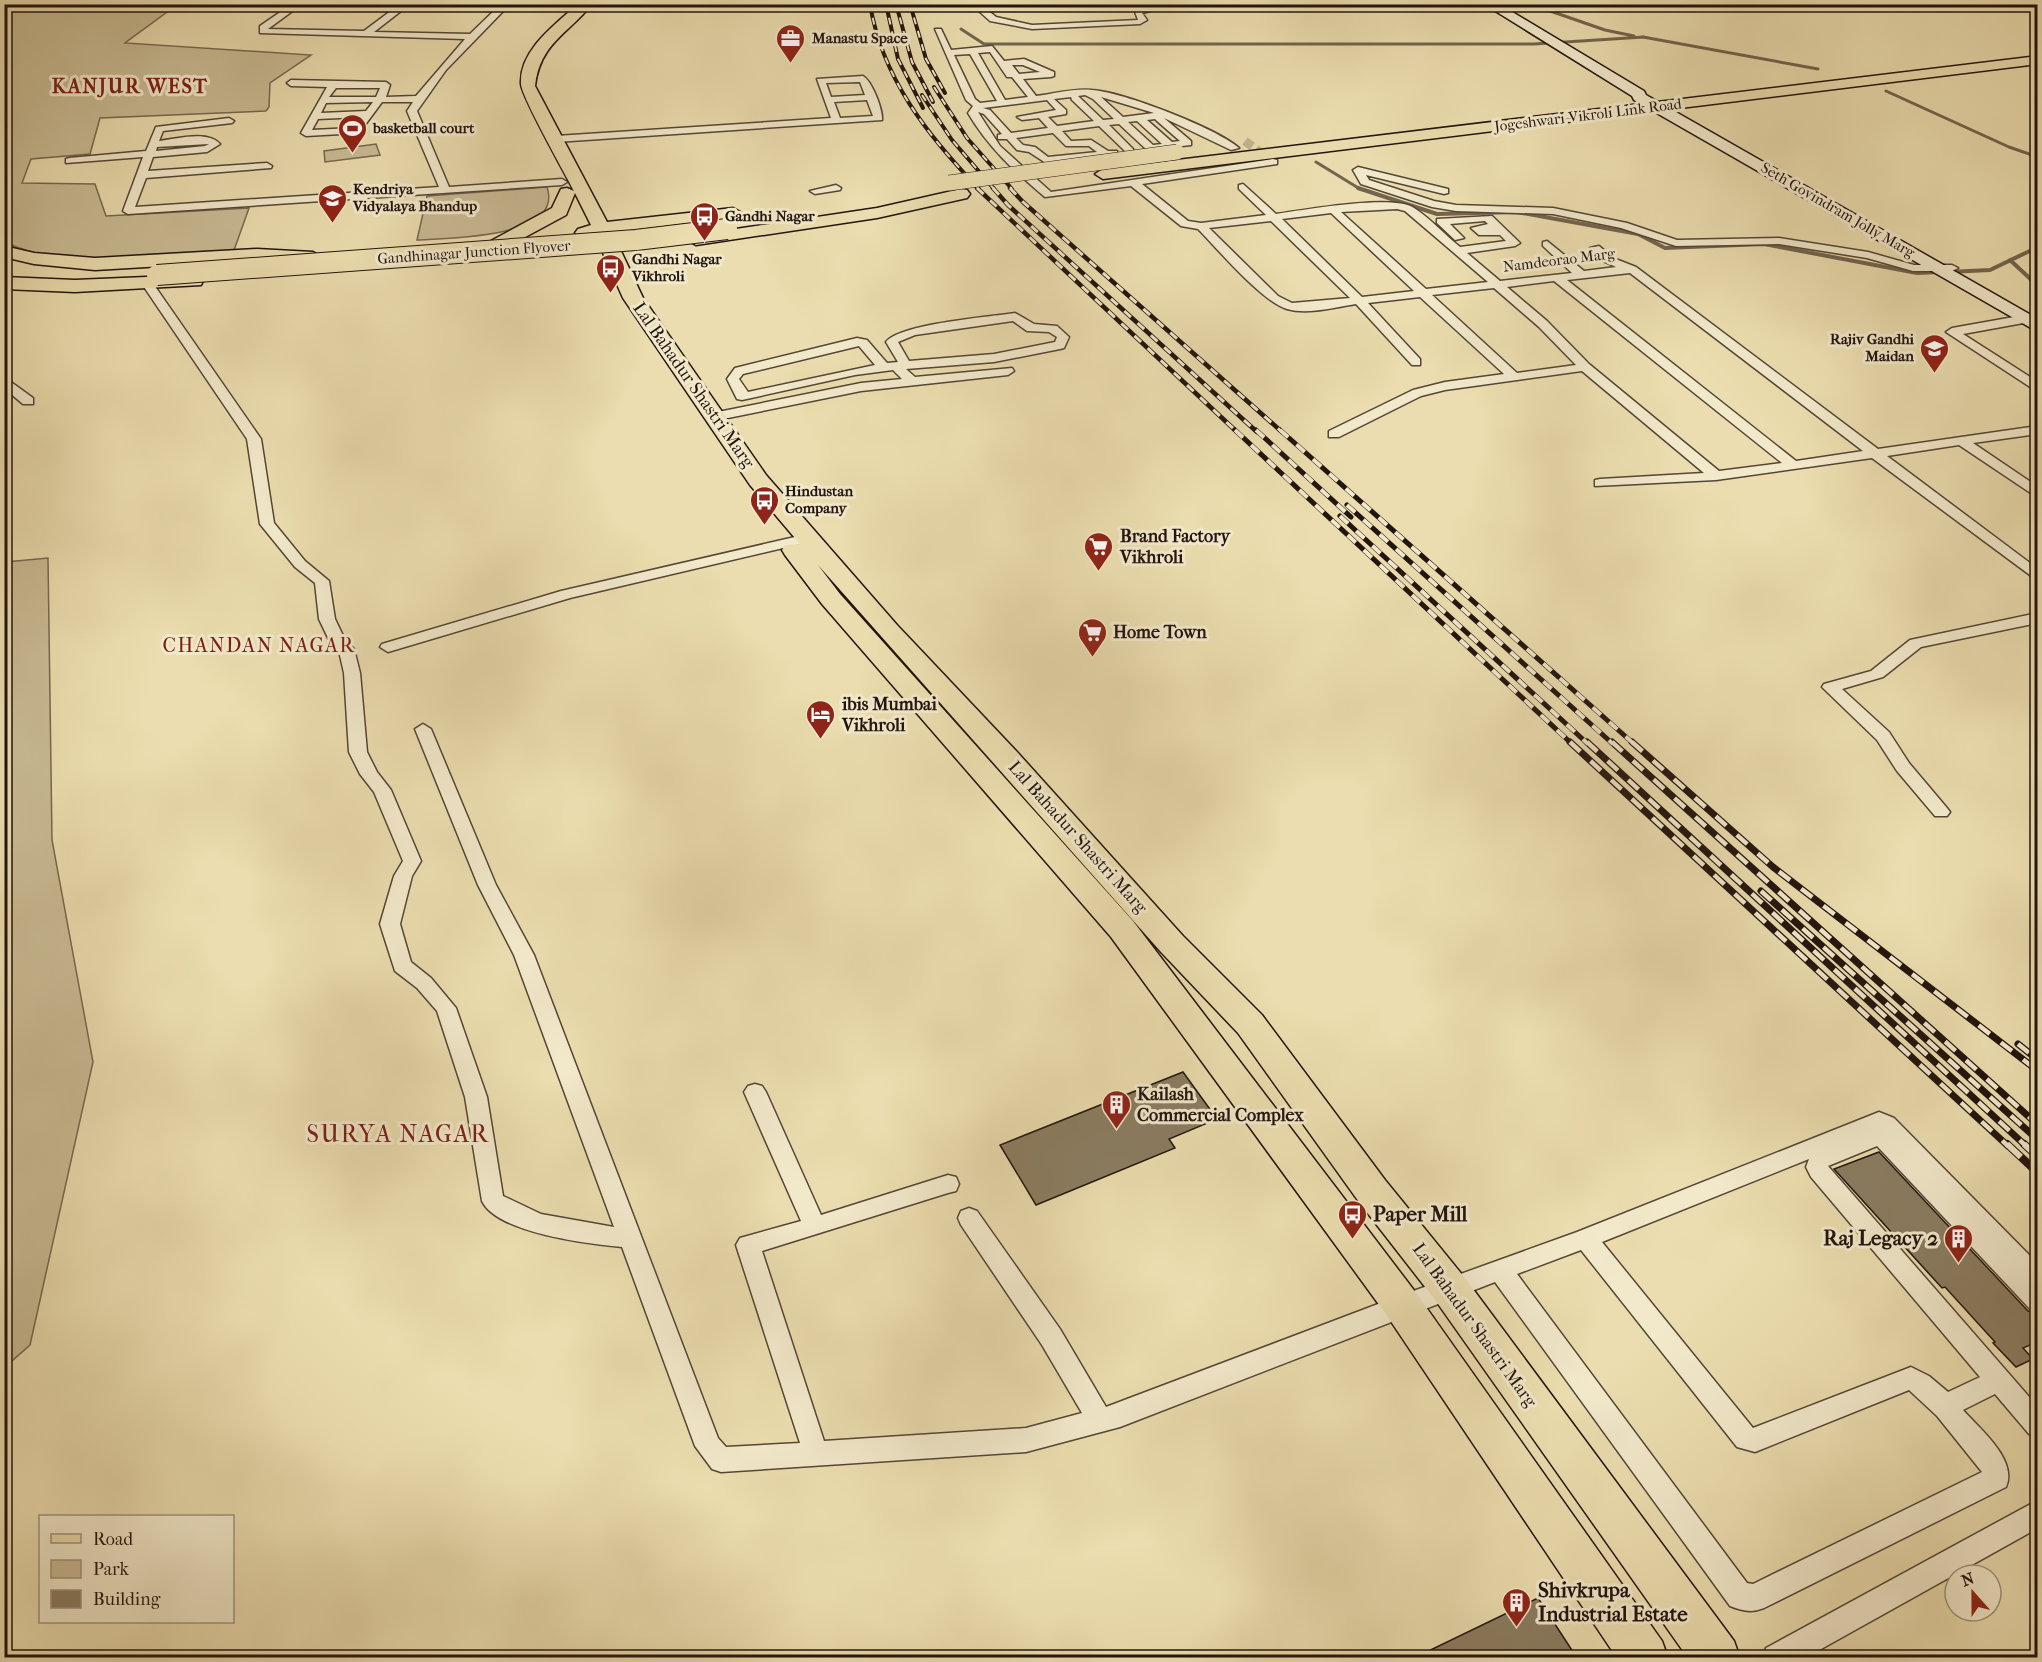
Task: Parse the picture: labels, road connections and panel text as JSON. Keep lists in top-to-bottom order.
{
  "streets": {
    "main road": ["Jogeshwari-Vikroli Link Road", "Gandhinagar Junction Flyover", "Lal Bahadur Shastri Marg"],
    "street": ["Seth Govindram Jolly Marg", "Namdeorao Marg"]
  },
  "crossings": [
    ["Jogeshwari-Vikroli Link Road", "Seth Govindram Jolly Marg"],
    ["Jogeshwari-Vikroli Link Road", "Gandhinagar Junction Flyover"],
    ["Jogeshwari-Vikroli Link Road", "Namdeorao Marg"]
  ],
  "districts": ["KANJUR WEST", "CHANDAN NAGAR", "SURYA NAGAR"],
  "places": {
    "office": ["Manastu Space"],
    "sports": ["basketball court"],
    "school or university": ["Kendriya Vidyalaya Bhandup", "Rajiv Gandhi Maidan"],
    "bus stop": [
      "Gandhi Nagar",
      "Gandhi Nagar Vikhroli",
      "Hindustan Company",
      "Paper Mill"
    ],
    "supermarket": ["Brand Factory Vikhroli", "Home Town"],
    "hotel": ["ibis Mumbai Vikhroli"],
    "building": ["Kailash Commercial Complex", "Raj Legacy 2", "Shivkrupa Industrial Estate"]
  },
  "legend": ["Road", "Park", "Building"],
  "north": "top"
}
